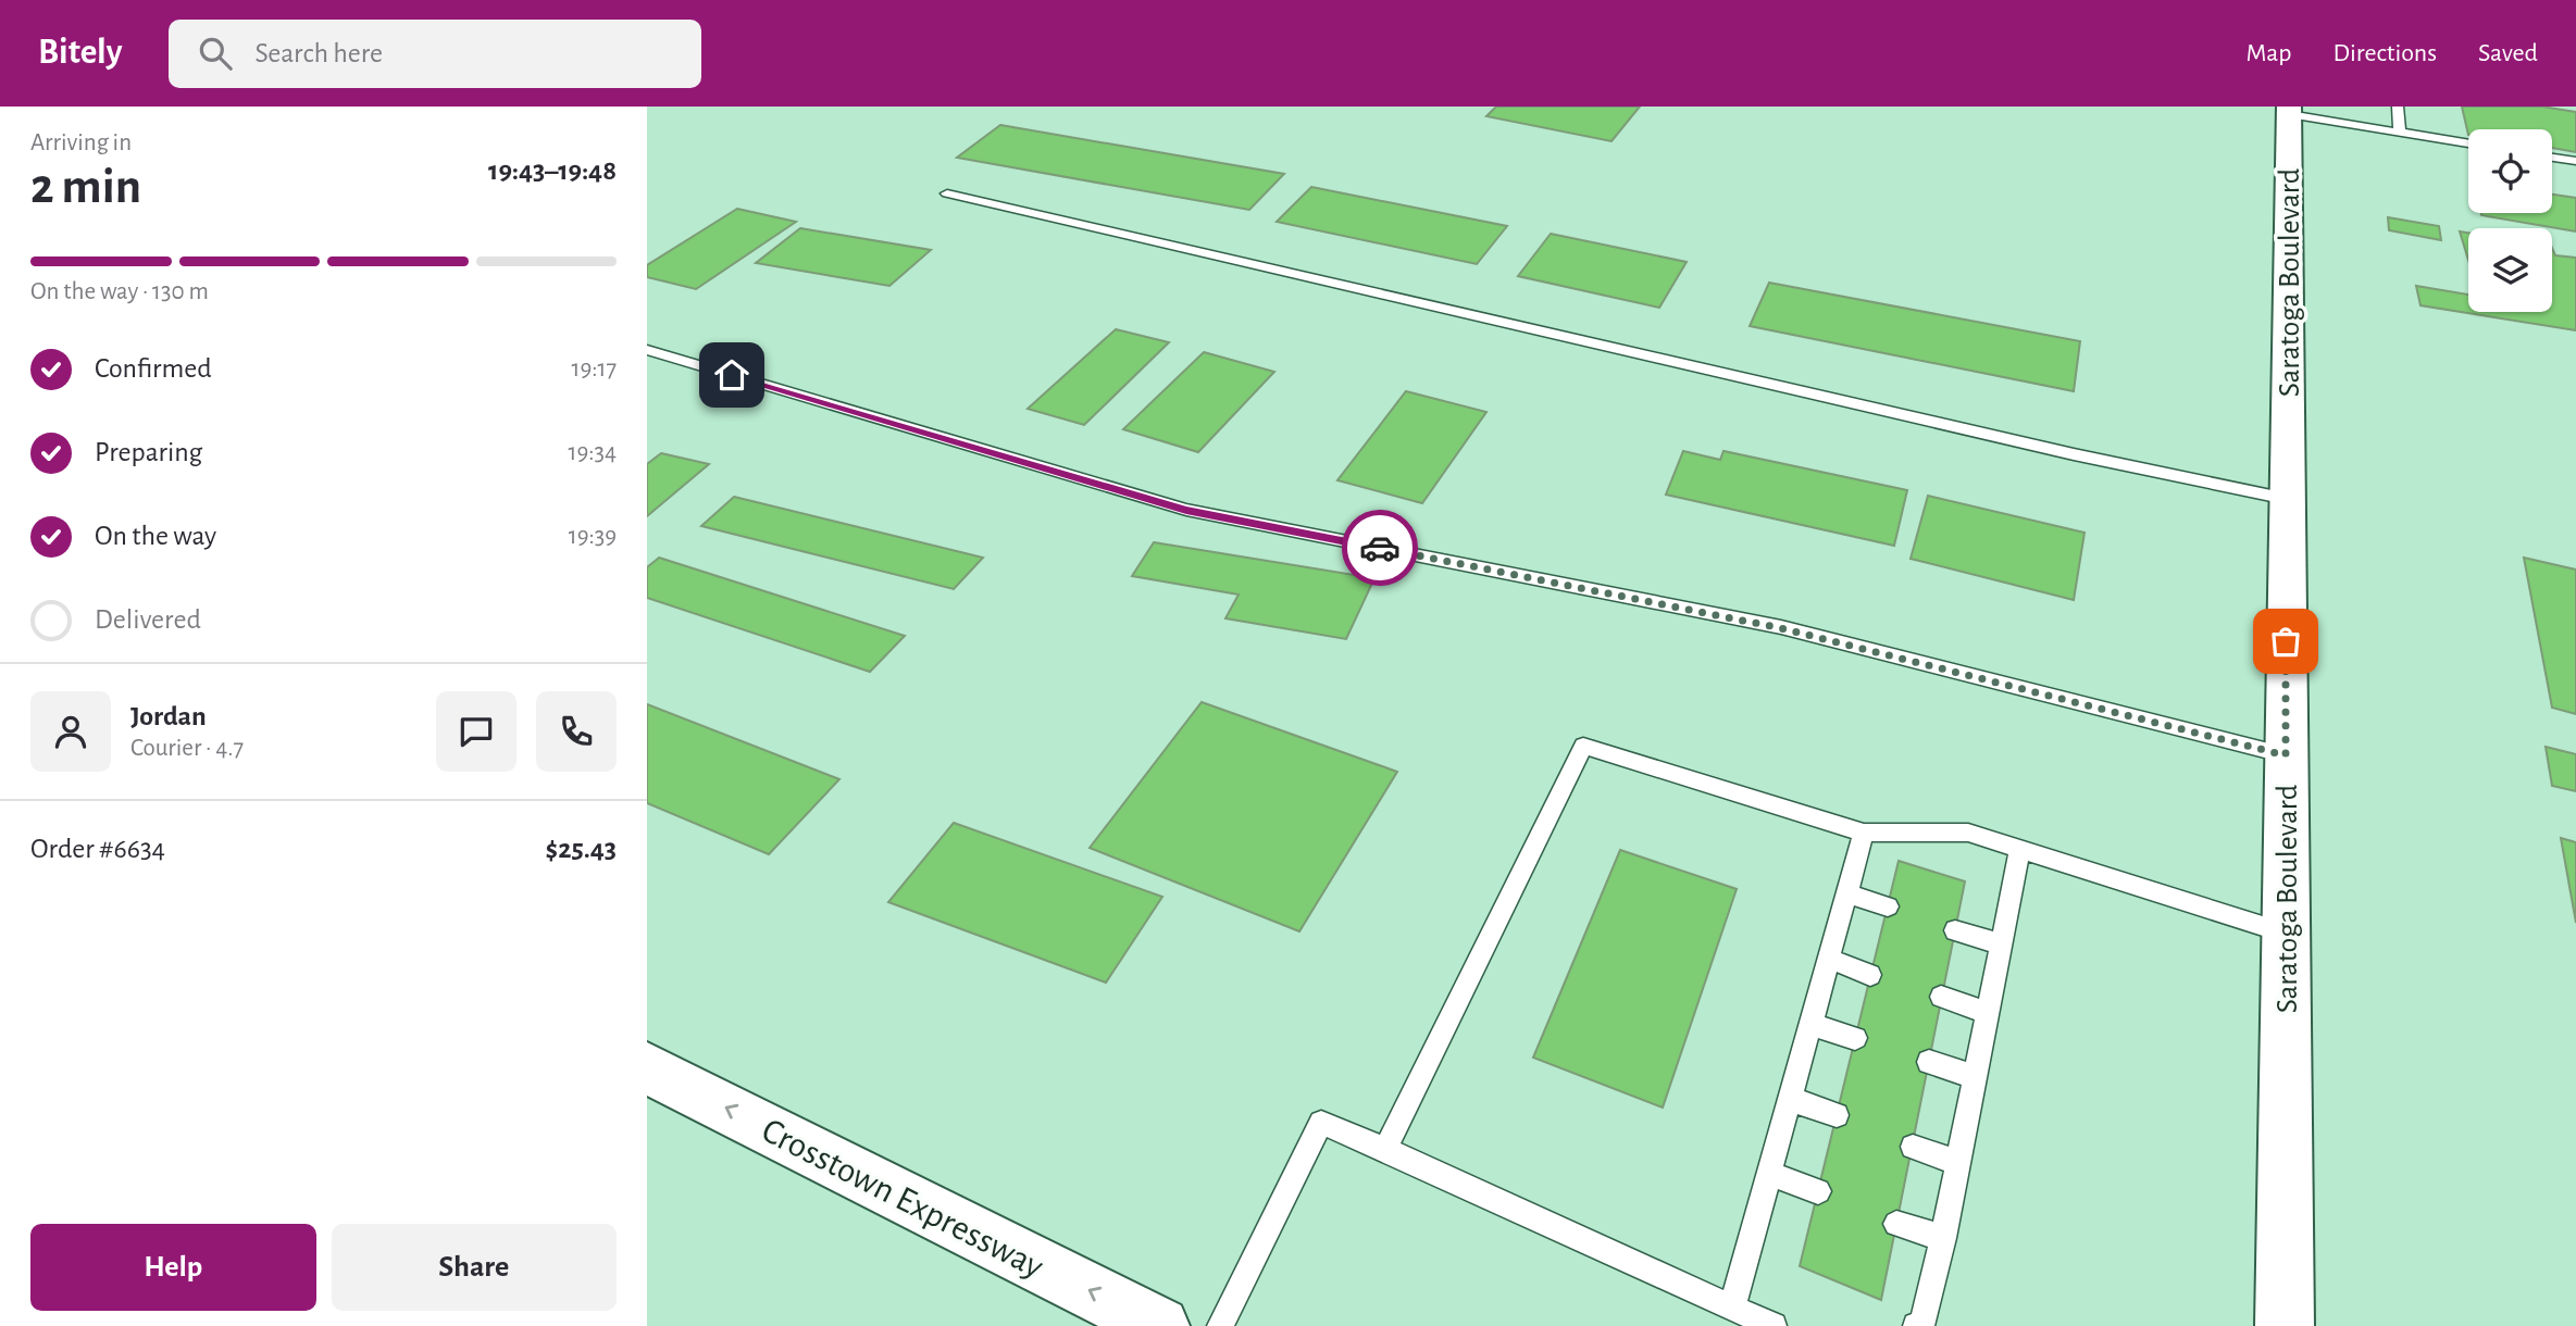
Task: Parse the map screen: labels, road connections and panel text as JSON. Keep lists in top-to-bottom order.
{
  "streets": {
    "main road": ["Saratoga Boulevard", "Crosstown Expressway"]
  },
  "one_way": ["Crosstown Expressway"],
  "page": {
    "header": "Bitely",
    "search": "Search here",
    "nav": ["Map", "Directions", "Saved"],
    "heading": ["2 min", "Arriving in", "19:43–19:48"],
    "panel": [
      "Jordan",
      "Courier · 4.7",
      "Order #6634",
      "$25.43"
    ],
    "bar": "On the way · 130 m",
    "list": [
      ["Confirmed", "19:17"],
      ["Preparing", "19:34"],
      ["On the way", "19:39"],
      "Delivered"
    ],
    "buttons": ["Help", "Share"]
  }
}
